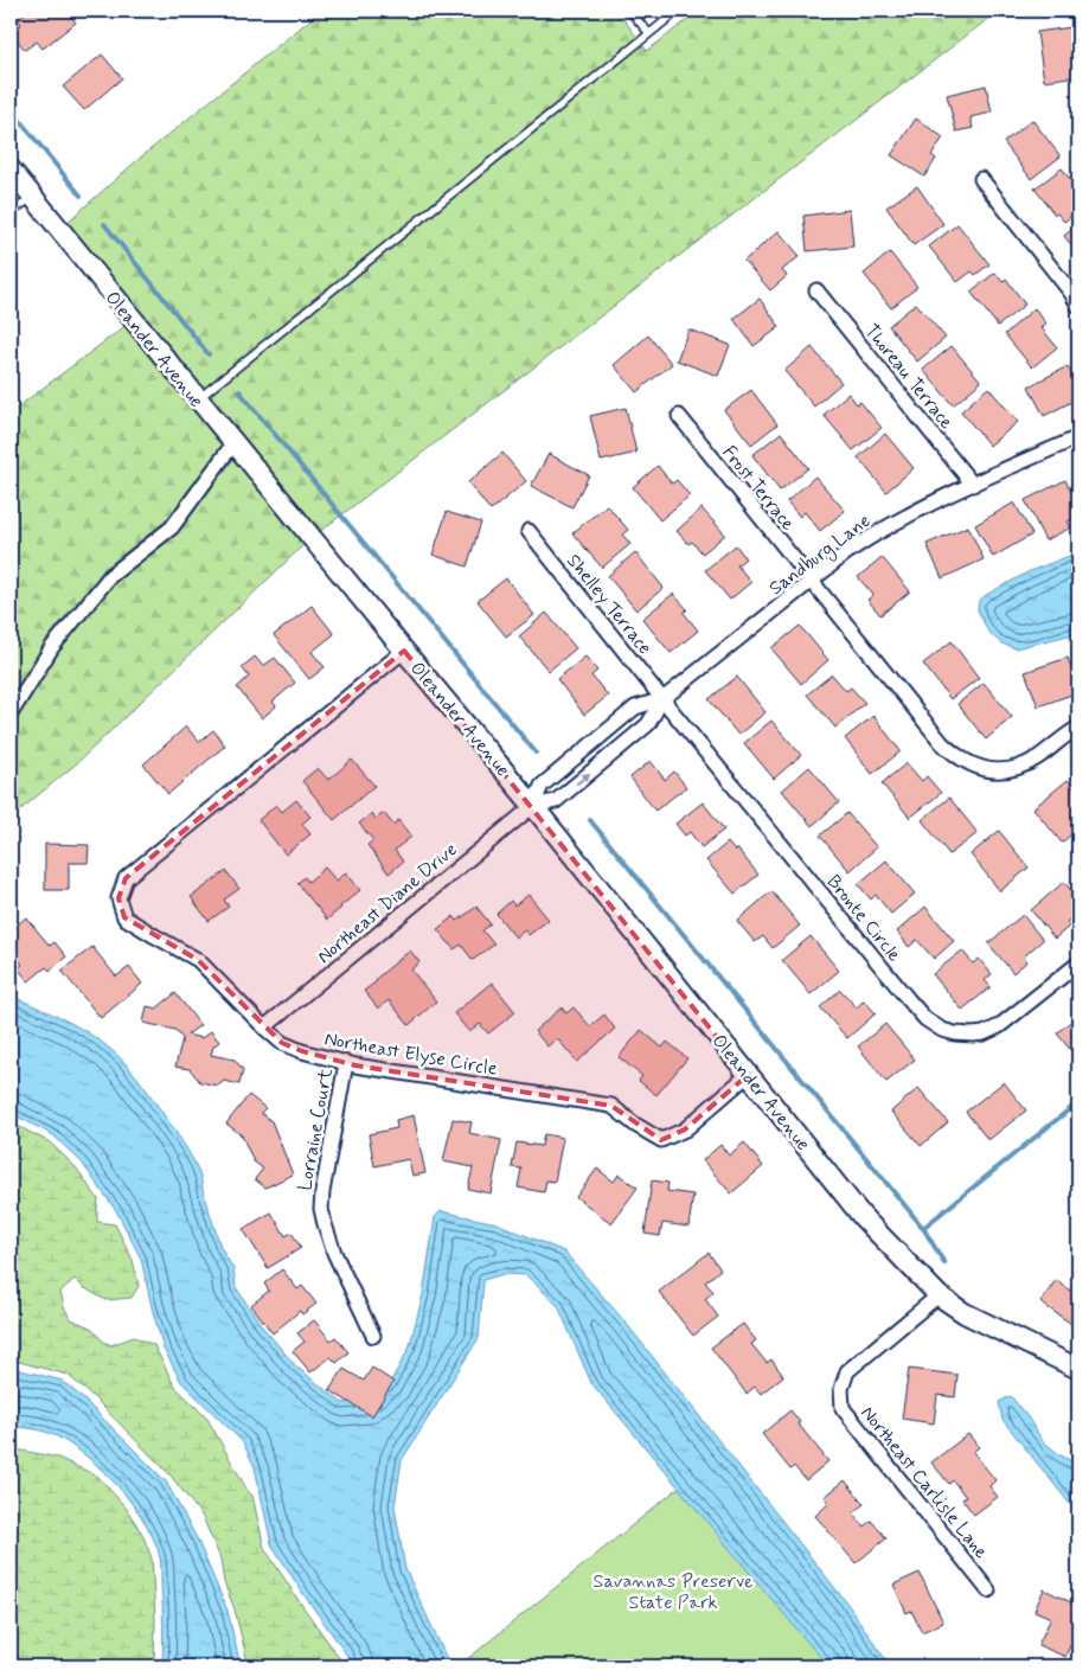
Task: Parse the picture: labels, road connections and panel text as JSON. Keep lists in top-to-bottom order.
{
  "streets": {
    "street": [
      "Oleander Avenue",
      "Thoreau Terrace",
      "Frost Terrace",
      "Sandburg Lane",
      "Shelley Terrace",
      "Northeast Diane Drive",
      "Bronte Circle",
      "Northeast Elyse Circle",
      "Lorraine Court",
      "Northeast Carlisle Lane"
    ]
  },
  "crossings": [
    ["Oleander Avenue", "Sandburg Lane"],
    ["Oleander Avenue", "Northeast Diane Drive"],
    ["Oleander Avenue", "Northeast Elyse Circle"],
    ["Oleander Avenue", "Northeast Carlisle Lane"],
    ["Thoreau Terrace", "Sandburg Lane"],
    ["Frost Terrace", "Sandburg Lane"],
    ["Sandburg Lane", "Shelley Terrace"],
    ["Sandburg Lane", "Northeast Diane Drive"],
    ["Sandburg Lane", "Bronte Circle"],
    ["Shelley Terrace", "Bronte Circle"],
    ["Northeast Diane Drive", "Northeast Elyse Circle"],
    ["Northeast Elyse Circle", "Lorraine Court"]
  ],
  "parks": ["Savannas Preserve State Park"]
}
